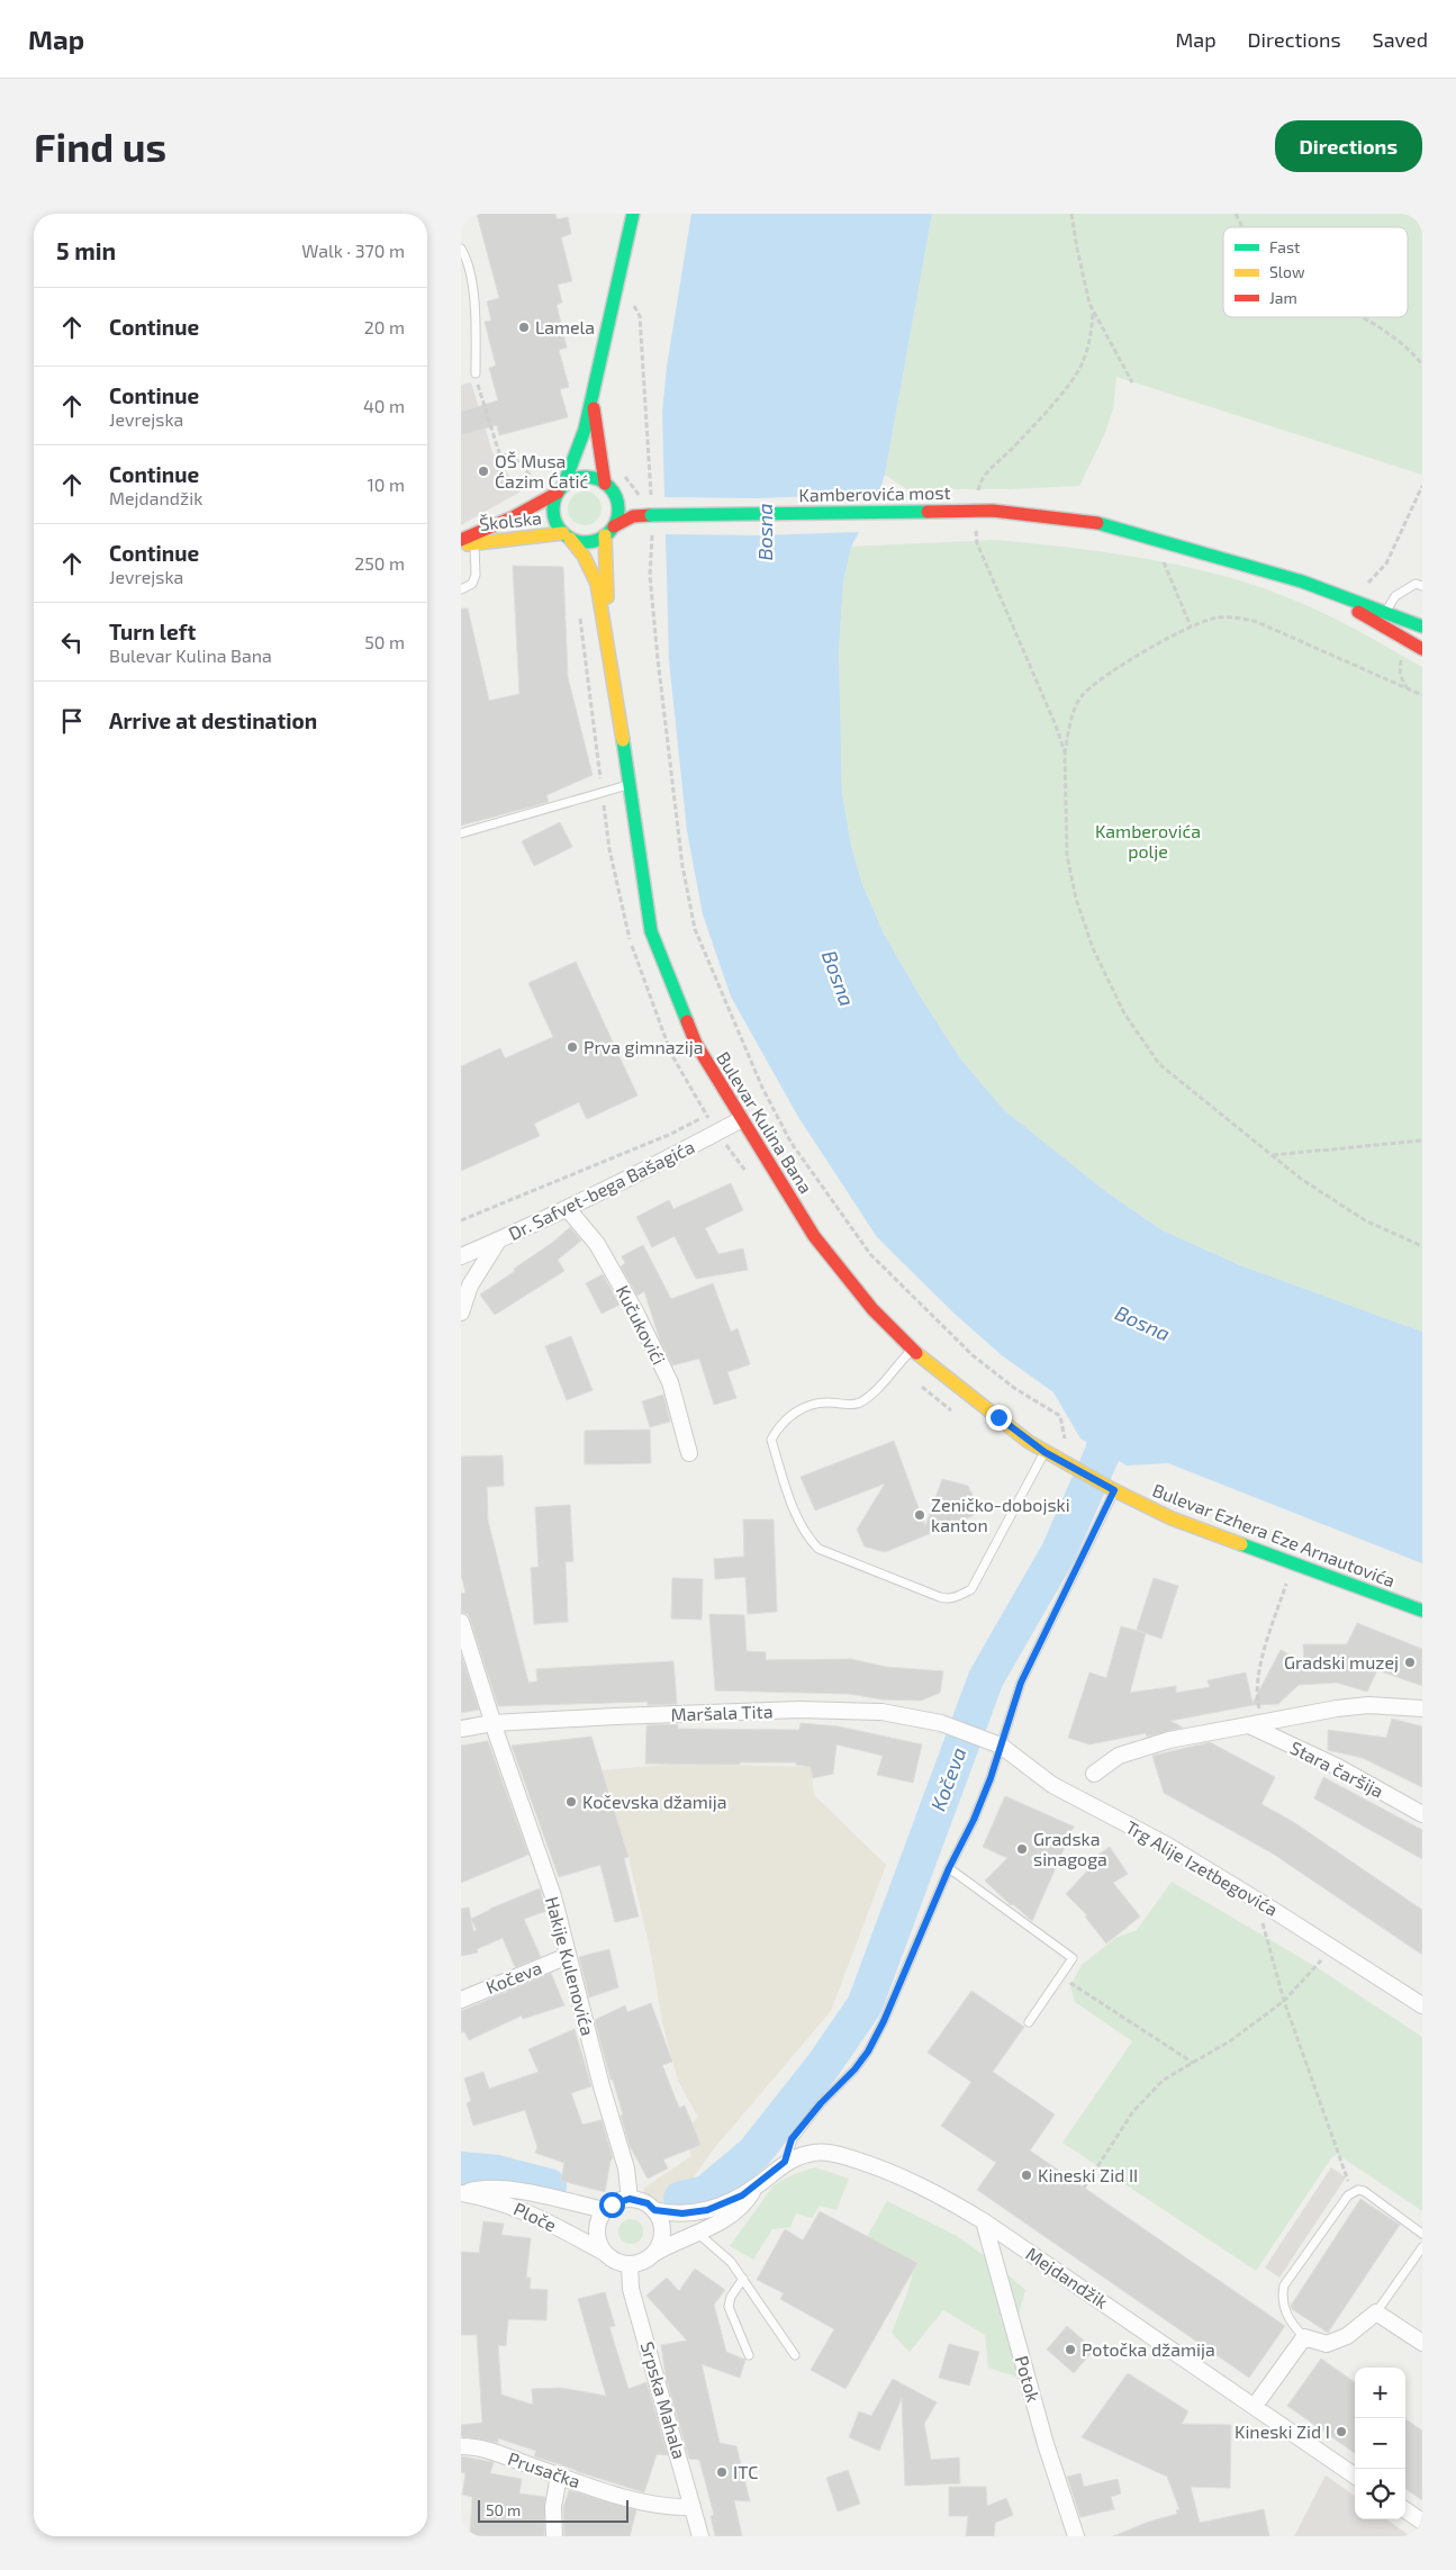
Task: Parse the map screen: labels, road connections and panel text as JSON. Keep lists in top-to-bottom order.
{
  "streets": {
    "street": [
      "Kamberovića most",
      "Školska",
      "Bulevar Kulina Bana",
      "Dr. Safvet-bega Bašagića",
      "Kučukovići",
      "Bulevar Ezhera Eze Arnautovića",
      "Maršala Tita",
      "Stara čaršija",
      "Trg Alije Izetbegovića",
      "Hakije Kulenovića",
      "Kočeva",
      "Ploče",
      "Mejdandžik",
      "Potok",
      "Srpska Mahala",
      "Prusačka"
    ]
  },
  "crossings": [
    ["Školska", "Bulevar Kulina Bana"],
    ["Bulevar Kulina Bana", "Dr. Safvet-bega Bašagića"],
    ["Bulevar Kulina Bana", "Bulevar Ezhera Eze Arnautovića"],
    ["Dr. Safvet-bega Bašagića", "Kučukovići"],
    ["Maršala Tita", "Trg Alije Izetbegovića"],
    ["Maršala Tita", "Hakije Kulenovića"],
    ["Hakije Kulenovića", "Kočeva"],
    ["Hakije Kulenovića", "Ploče"],
    ["Hakije Kulenovića", "Srpska Mahala"],
    ["Ploče", "Srpska Mahala"],
    ["Mejdandžik", "Potok"],
    ["Srpska Mahala", "Prusačka"]
  ],
  "water": ["Bosna", "Kočeva"],
  "parks": ["Kamberovića polje"],
  "places": [
    "Lamela",
    "OŠ Musa Ćazim Ćatić",
    "Prva gimnazija",
    "Zeničko-dobojski kanton",
    "Gradski muzej",
    "Kočevska džamija",
    "Gradska sinagoga",
    "Kineski Zid II",
    "Potočka džamija",
    "Kineski Zid I",
    "ITC"
  ],
  "legend": ["Fast", "Slow", "Jam"],
  "scale_bar": "50 m",
  "page": {
    "header": "Map",
    "nav": ["Map", "Directions", "Saved"],
    "buttons": "Directions",
    "title": "Find us",
    "heading": ["5 min", "Walk · 370 m"],
    "list": [
      ["Continue", "20 m"],
      ["Continue", "Jevrejska", "40 m"],
      ["Continue", "Mejdandžik", "10 m"],
      ["Continue", "Jevrejska", "250 m"],
      ["Turn left", "Bulevar Kulina Bana", "50 m"],
      "Arrive at destination"
    ],
    "map_buttons": ["+", "−"],
    "scale": "50 m"
  }
}
